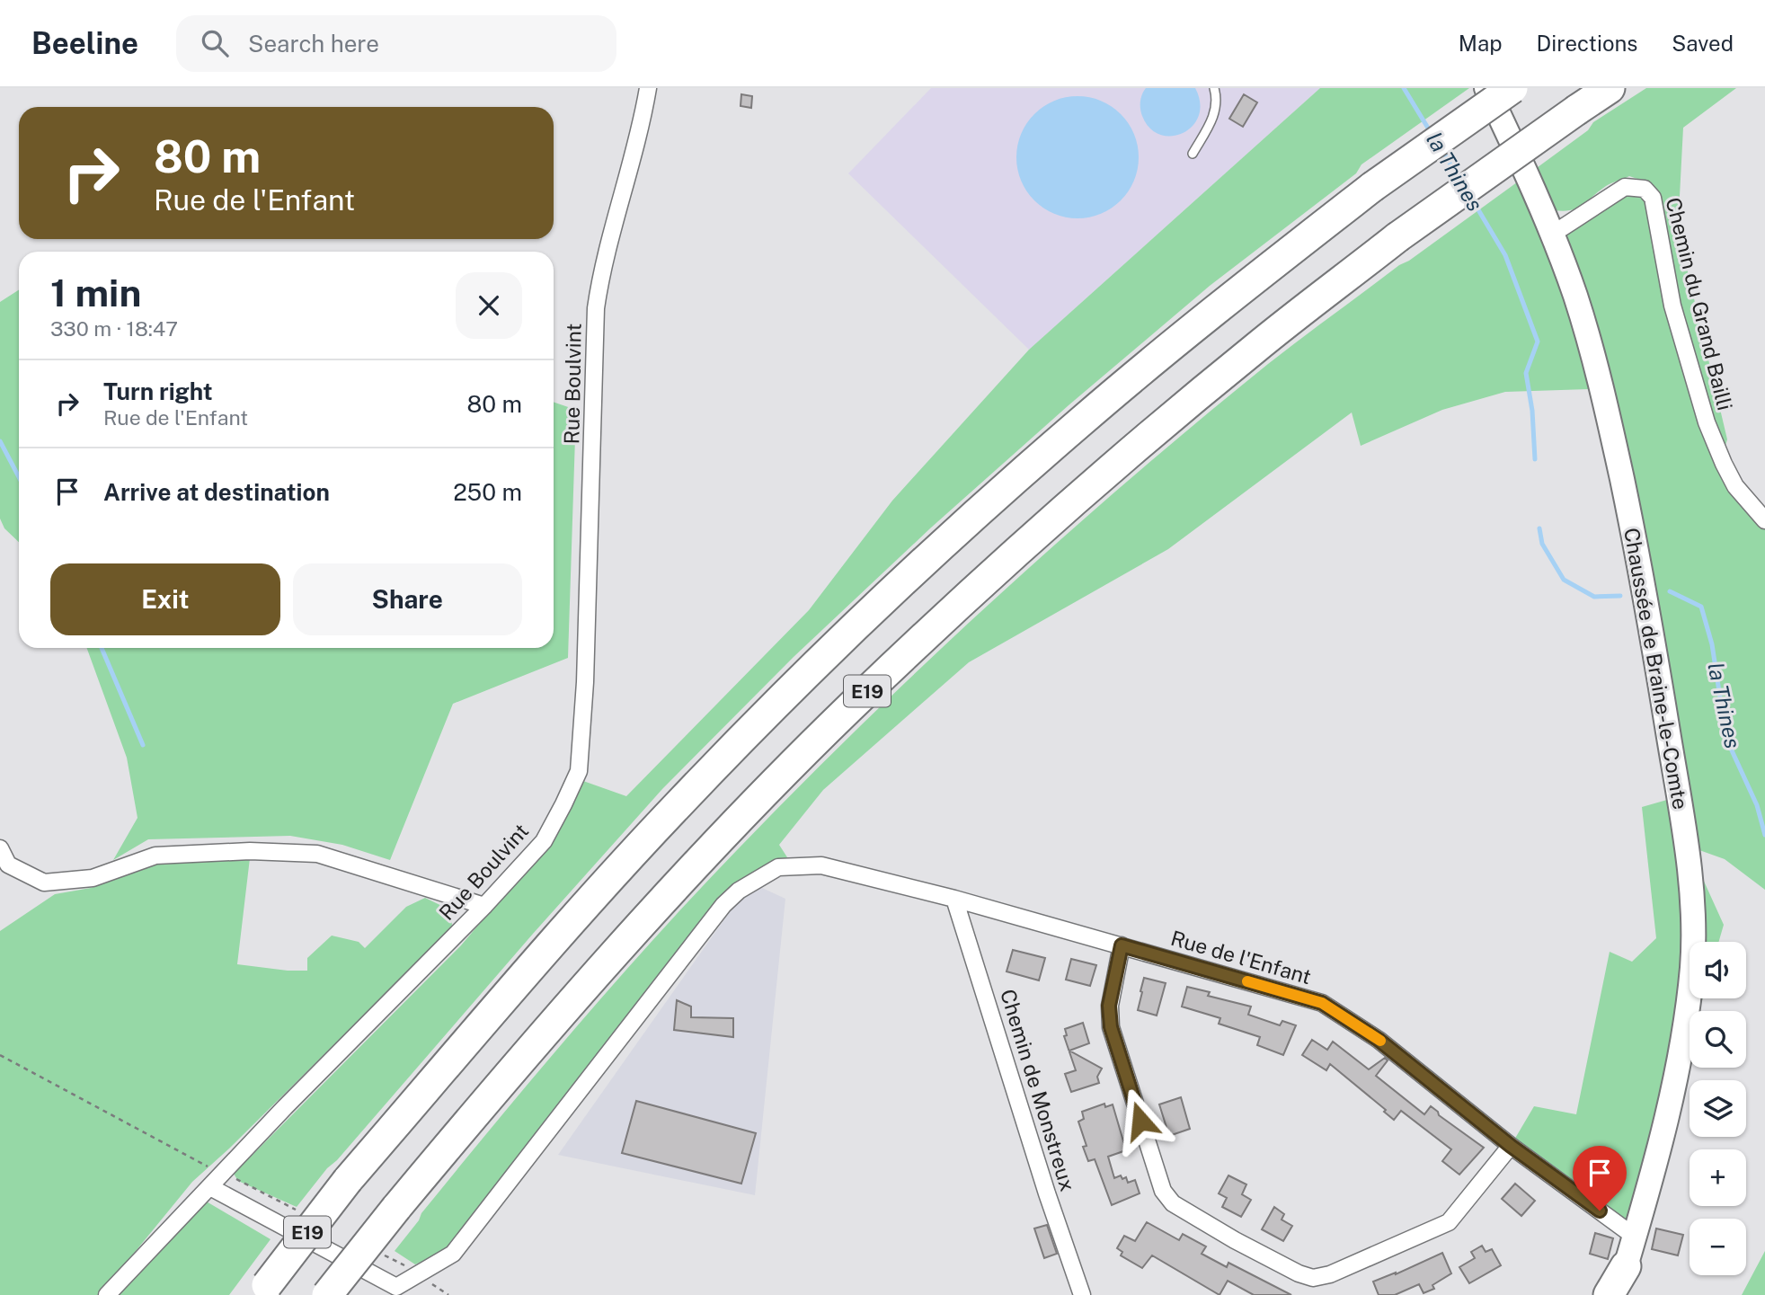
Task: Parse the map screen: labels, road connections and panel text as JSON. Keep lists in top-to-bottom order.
{
  "streets": {
    "highway": ["Chaussée de Braine-le-Comte", "E19"],
    "street": [
      "Chemin du Grand Bailli",
      "Rue Boulvint",
      "Rue de l'Enfant",
      "Chemin de Monstreux"
    ]
  },
  "crossings": [
    ["Chemin du Grand Bailli", "Chaussée de Braine-le-Comte"],
    ["Chaussée de Braine-le-Comte", "Rue de l'Enfant"],
    ["Rue de l'Enfant", "Chemin de Monstreux"]
  ],
  "water": ["la Thines"],
  "page": {
    "header": "Beeline",
    "search": "Search here",
    "nav": ["Map", "Directions", "Saved"],
    "turn": ["80 m", "Rue de l'Enfant"],
    "heading": ["1 min", "330 m · 18:47"],
    "list": [
      {
        "name": "Turn right",
        "note": "Rue de l'Enfant",
        "value": "80 m"
      },
      {
        "name": "Arrive at destination",
        "value": "250 m"
      }
    ],
    "buttons": ["Exit", "Share"],
    "map_buttons": ["+", "−"]
  }
}
